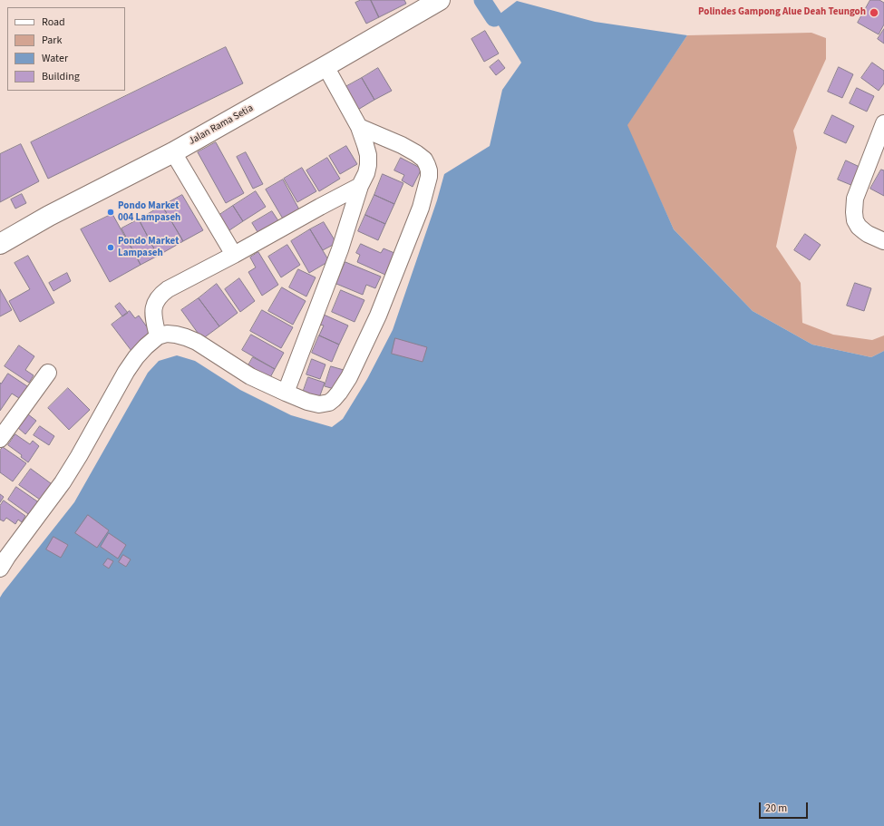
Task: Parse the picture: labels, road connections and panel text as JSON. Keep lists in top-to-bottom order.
{
  "streets": {
    "street": ["Jalan Rama Setia"]
  },
  "places": ["Polindes Gampong Alue Deah Teungoh", "Pondo Market 004 Lampaseh", "Pondo Market Lampaseh"],
  "legend": [
    "Road",
    "Park",
    "Water",
    "Building"
  ],
  "scale_bar": "20 m"
}
